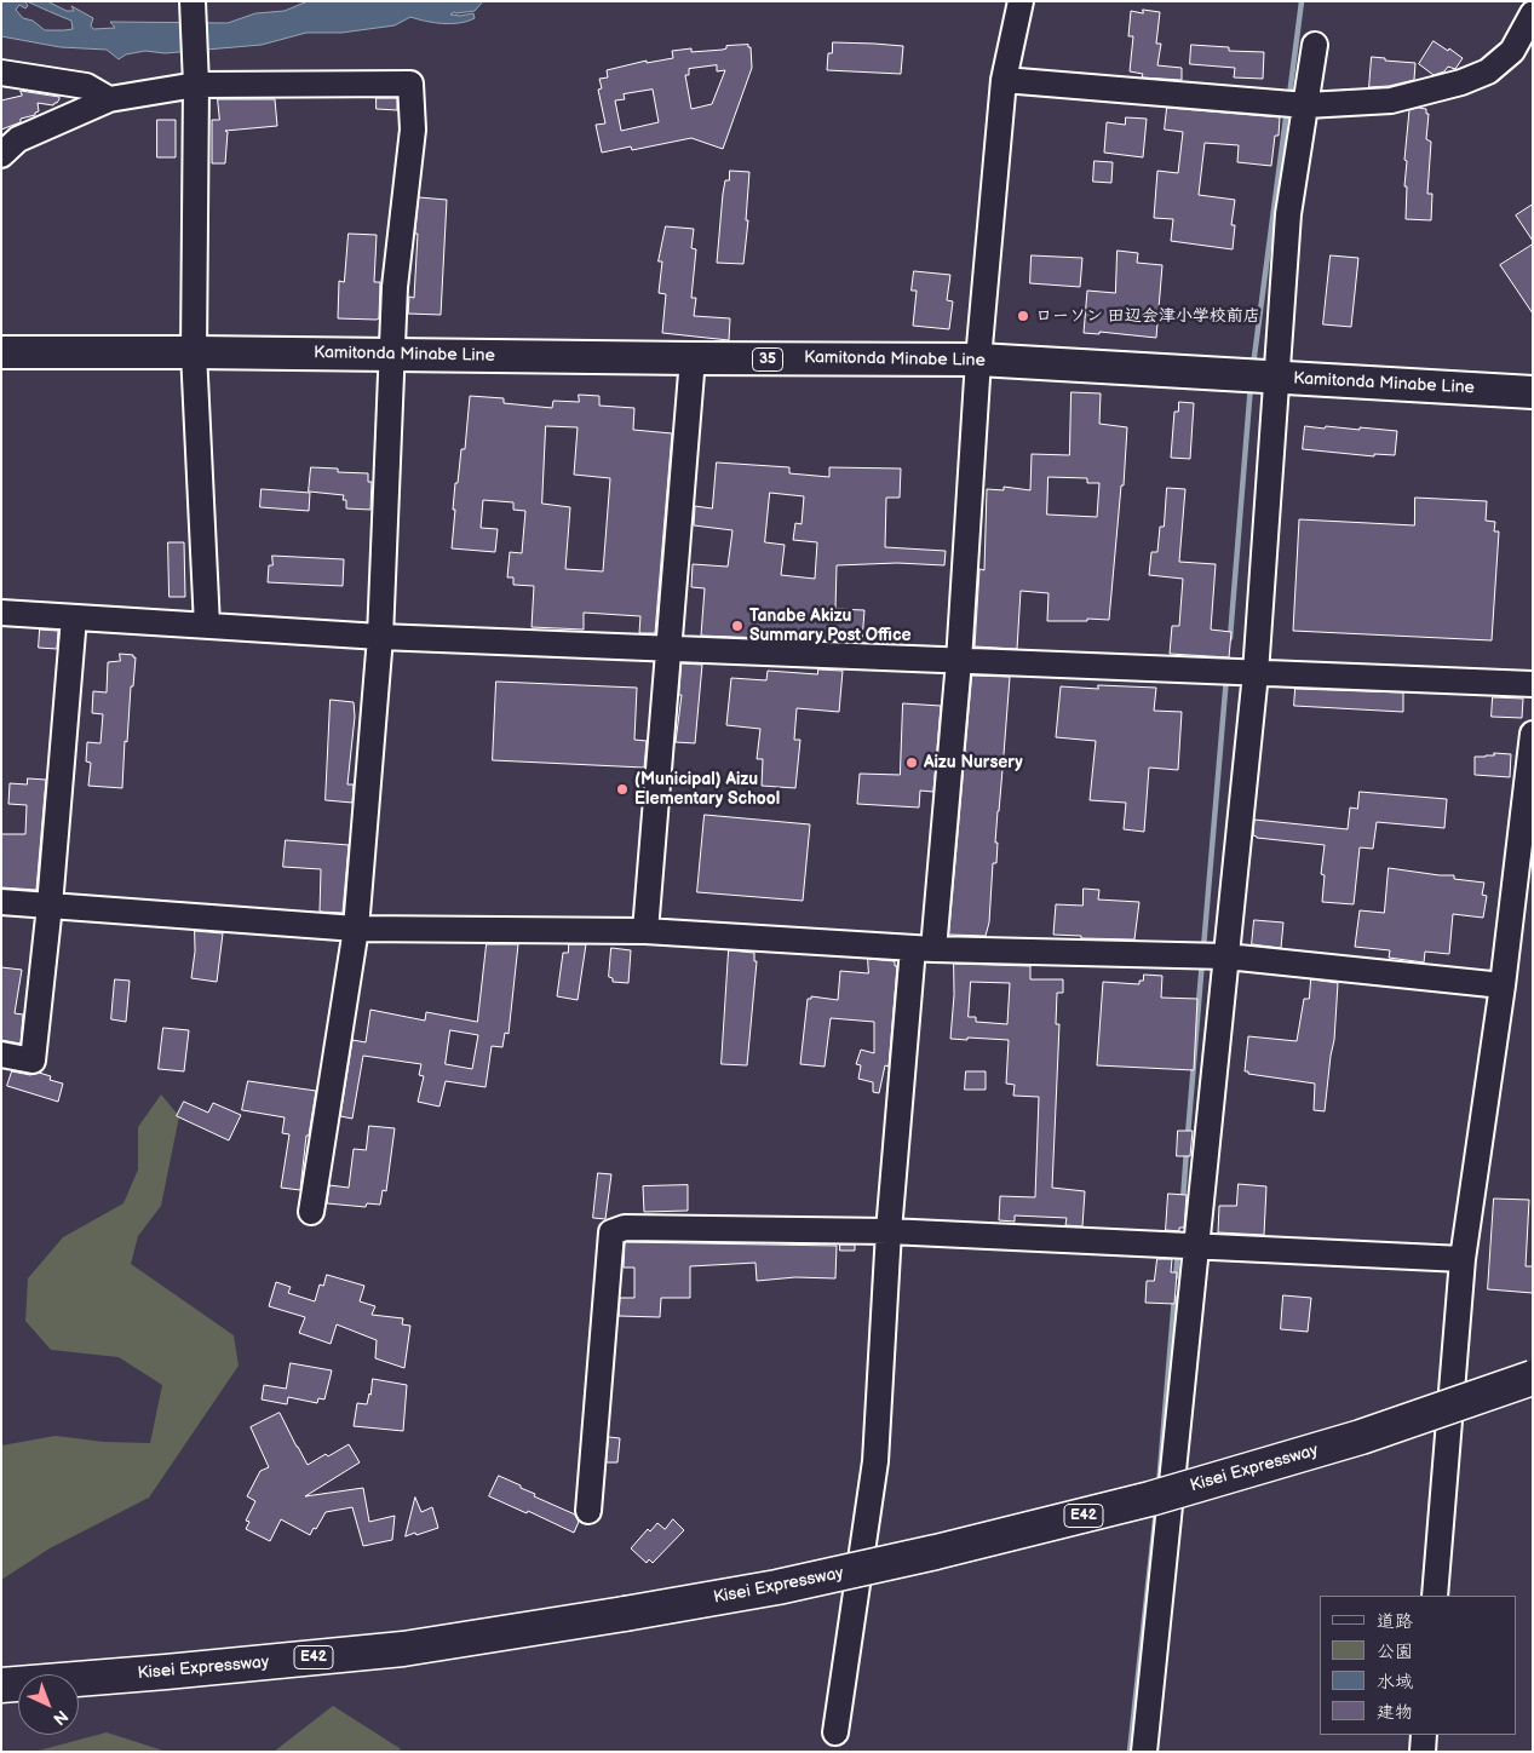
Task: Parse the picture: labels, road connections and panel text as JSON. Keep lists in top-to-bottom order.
{
  "streets": {
    "highway": ["Kisei Expressway", "E42"],
    "main road": ["Kamitonda Minabe Line", "35"]
  },
  "places": [
    "ローソン 田辺会津小学校前店",
    "Tanabe Akizu Summary Post Office",
    "Aizu Nursery",
    "(Municipal) Aizu Elementary School"
  ],
  "legend": [
    "道路",
    "公園",
    "水域",
    "建物"
  ],
  "north": "bottom right"
}
